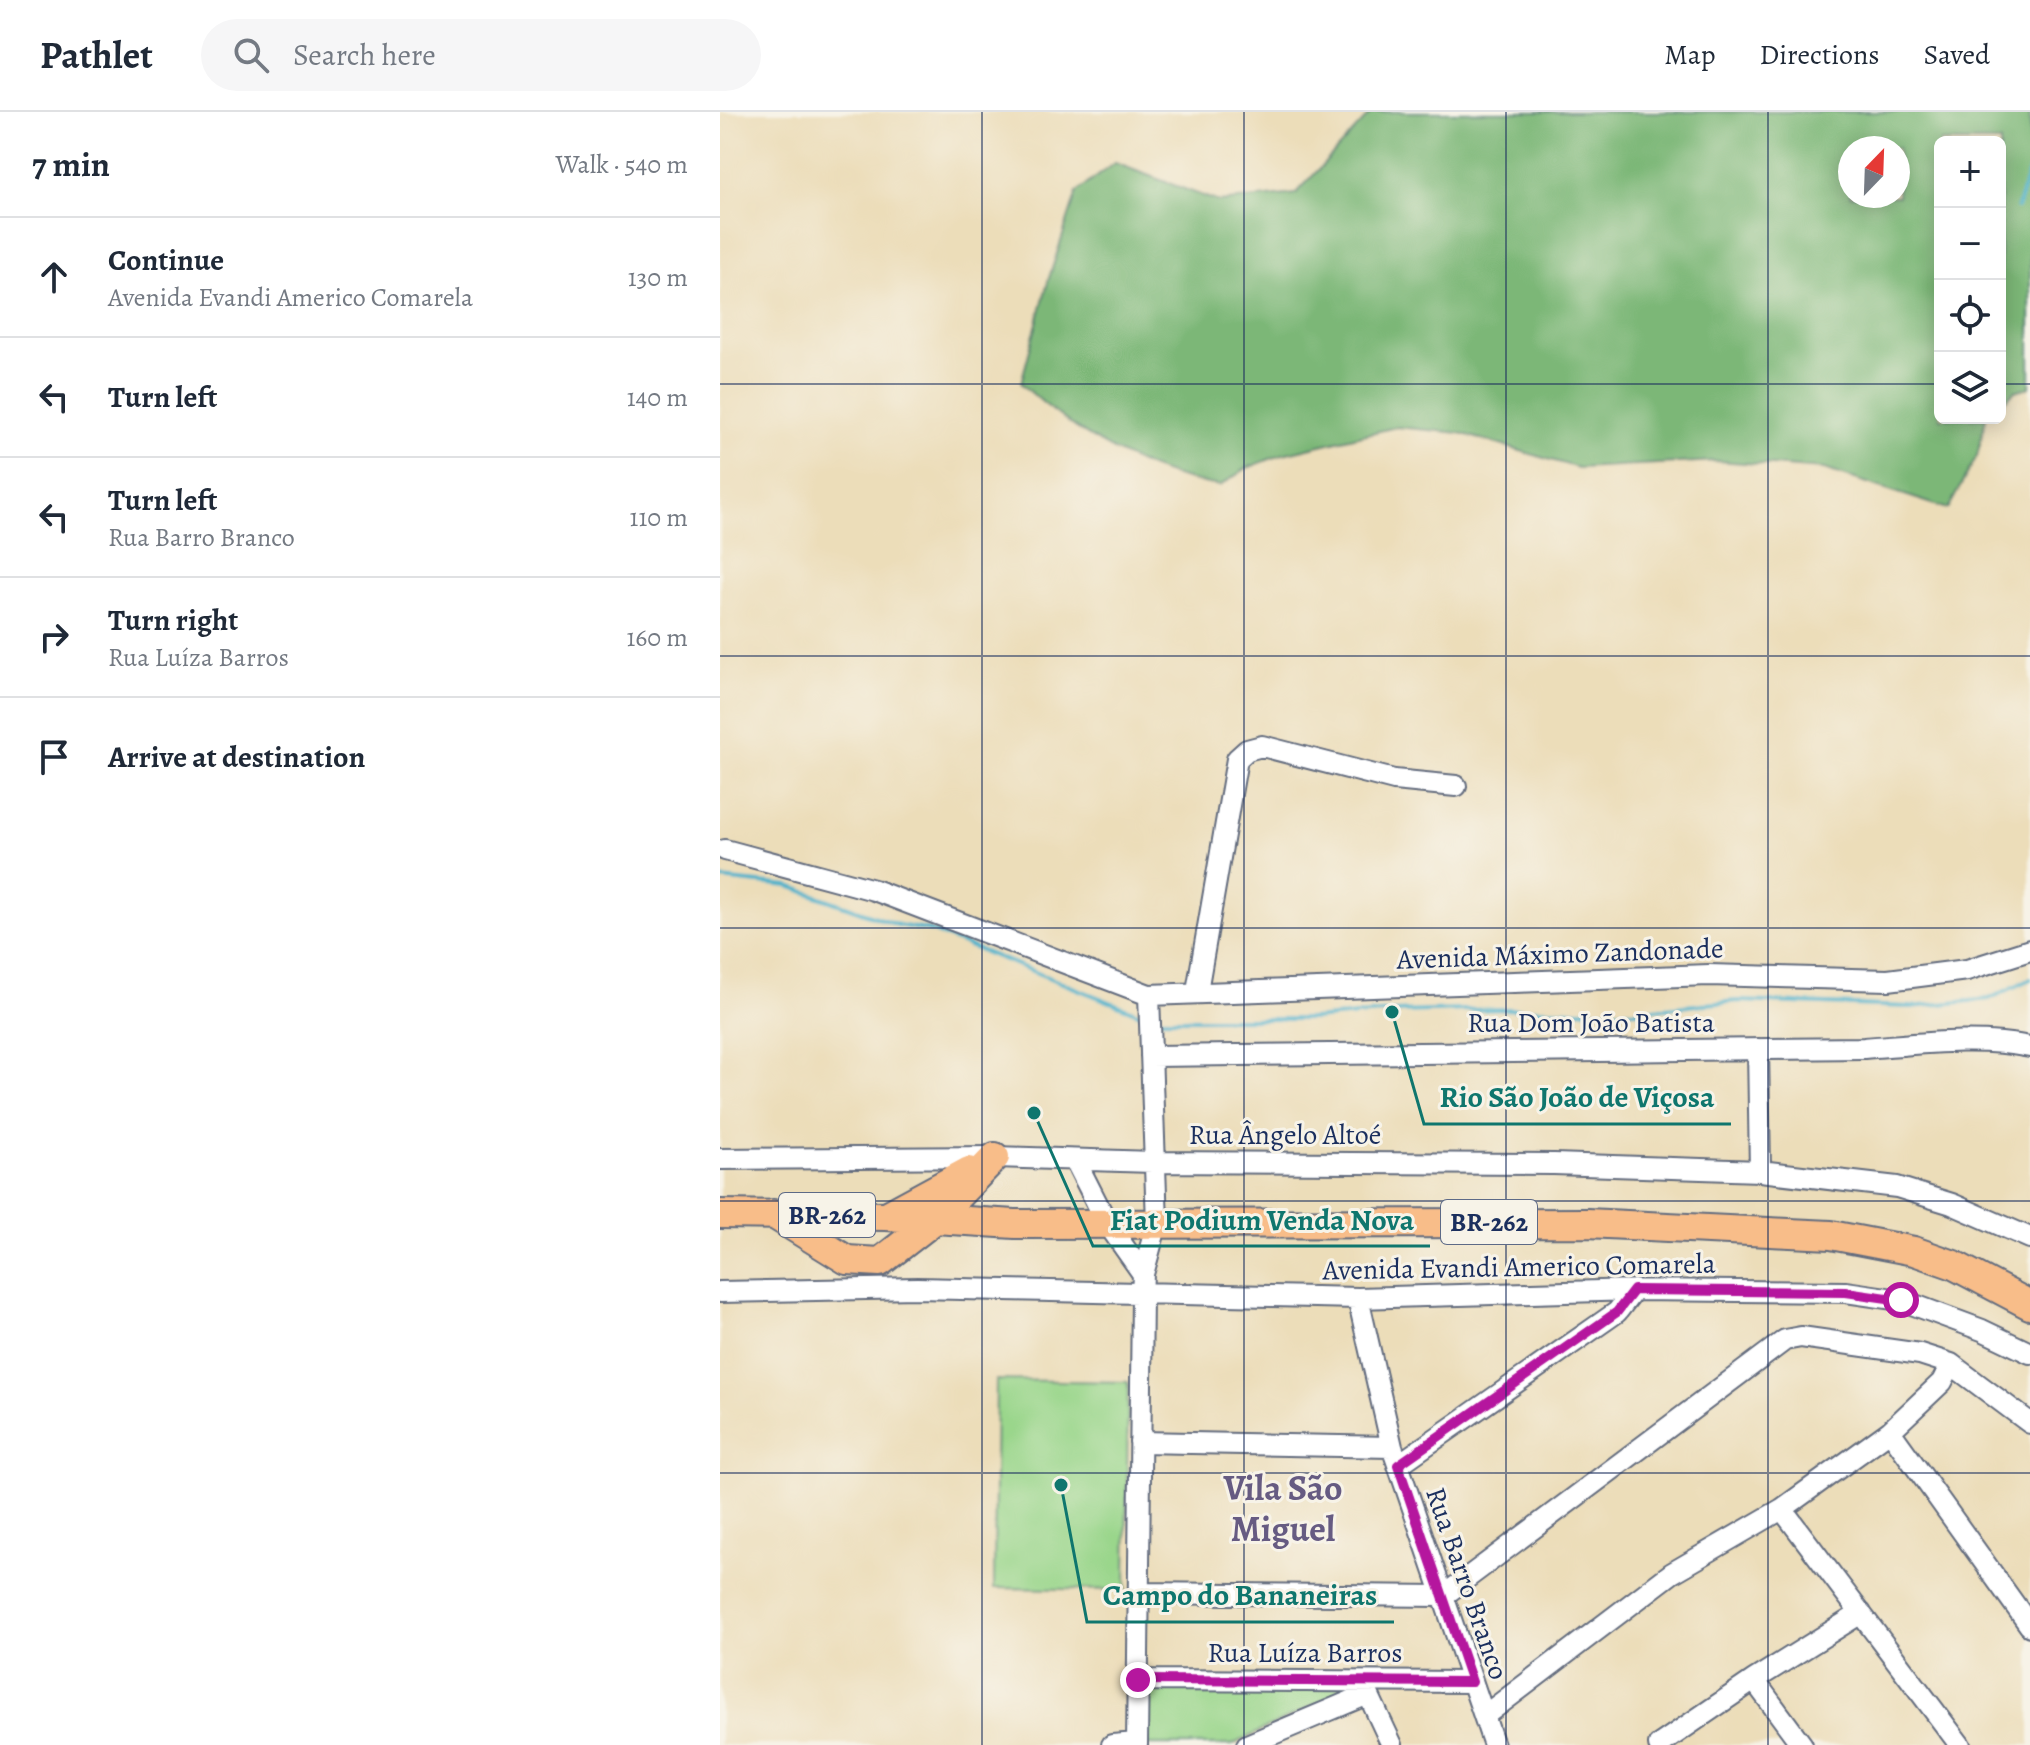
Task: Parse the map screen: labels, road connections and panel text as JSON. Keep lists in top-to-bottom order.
{
  "streets": {
    "highway": ["BR-262"],
    "street": [
      "Avenida Máximo Zandonade",
      "Rua Dom João Batista",
      "Rua Ângelo Altoé",
      "Avenida Evandi Americo Comarela",
      "Rua Barro Branco",
      "Rua Luíza Barros"
    ]
  },
  "crossings": [
    ["Avenida Evandi Americo Comarela", "Rua Barro Branco"],
    ["Rua Barro Branco", "Rua Luíza Barros"]
  ],
  "districts": ["Vila São Miguel"],
  "places": ["Rio São João de Viçosa", "Fiat Podium Venda Nova", "Campo do Bananeiras"],
  "north": "top right",
  "page": {
    "header": "Pathlet",
    "search": "Search here",
    "nav": ["Map", "Directions", "Saved"],
    "heading": ["7 min", "Walk · 540 m"],
    "map_buttons": ["+", "−"],
    "list": [
      ["Continue", "Avenida Evandi Americo Comarela", "130 m"],
      ["Turn left", "140 m"],
      ["Turn left", "Rua Barro Branco", "110 m"],
      ["Turn right", "Rua Luíza Barros", "160 m"],
      "Arrive at destination"
    ]
  }
}
